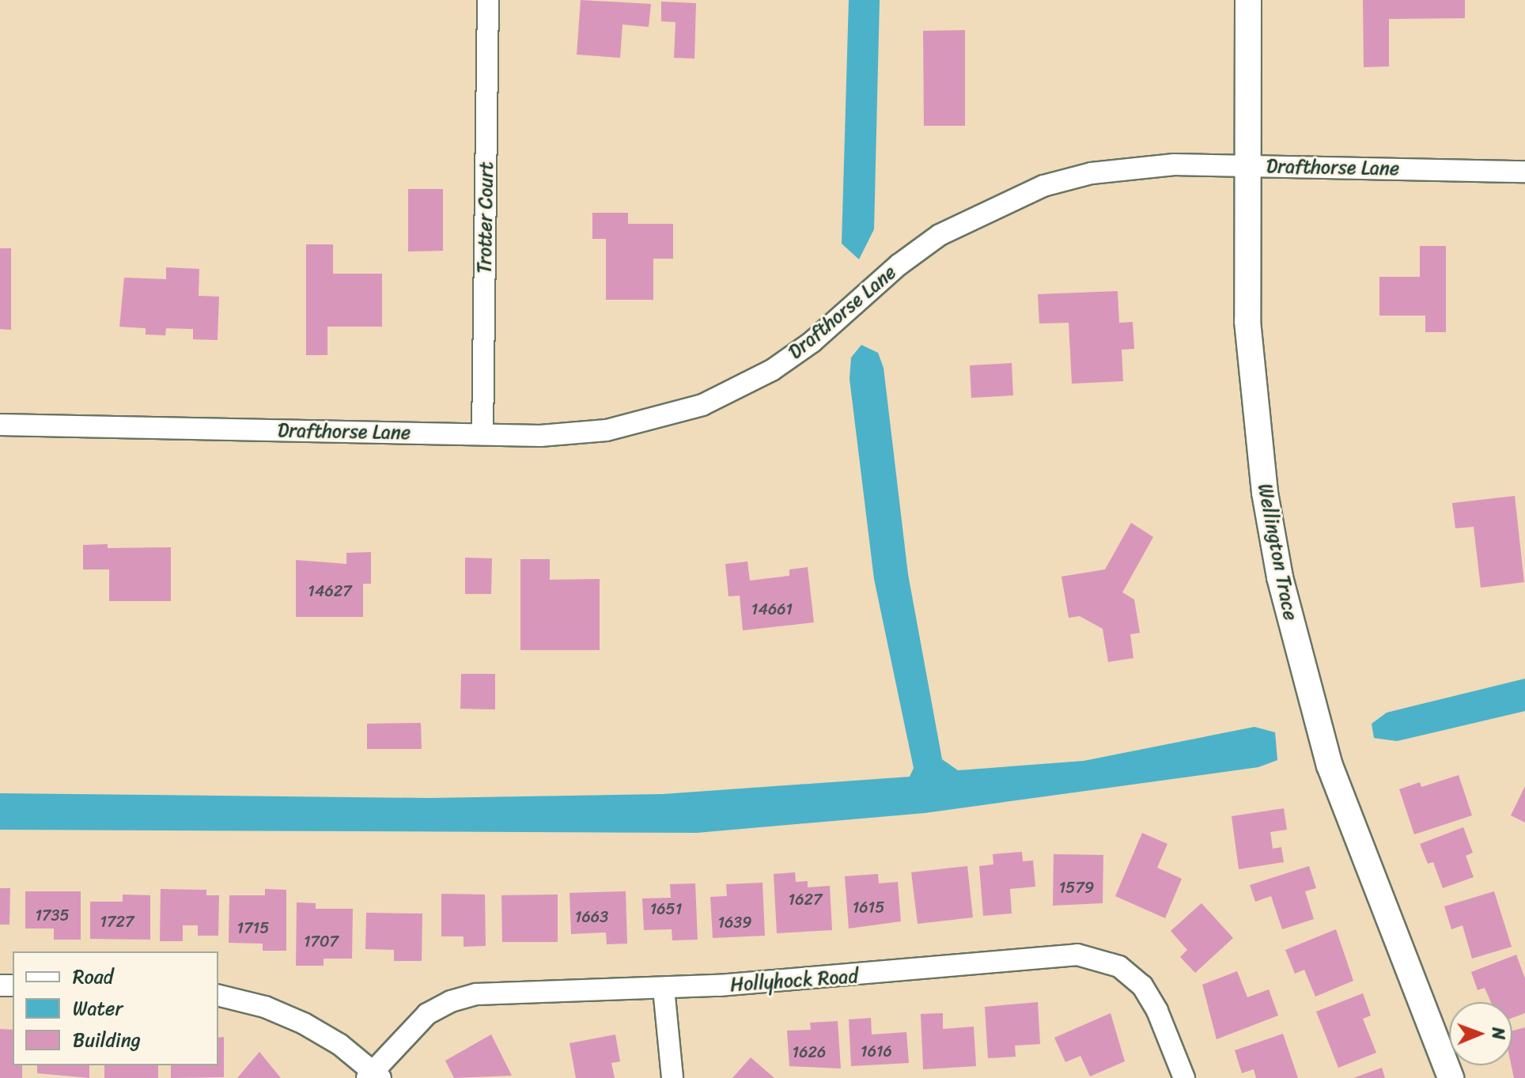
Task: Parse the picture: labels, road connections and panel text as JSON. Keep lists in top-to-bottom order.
{
  "streets": {
    "street": [
      "Drafthorse Lane",
      "Trotter Court",
      "Wellington Trace",
      "Hollyhock Road"
    ]
  },
  "crossings": [
    ["Drafthorse Lane", "Trotter Court"],
    ["Drafthorse Lane", "Wellington Trace"]
  ],
  "house_numbers": [
    "14627",
    "14661",
    "1579",
    "1627",
    "1615",
    "1651",
    "1735",
    "1663",
    "1727",
    "1639",
    "1715",
    "1707",
    "1616",
    "1626"
  ],
  "legend": ["Road", "Water", "Building"],
  "north": "right"
}
